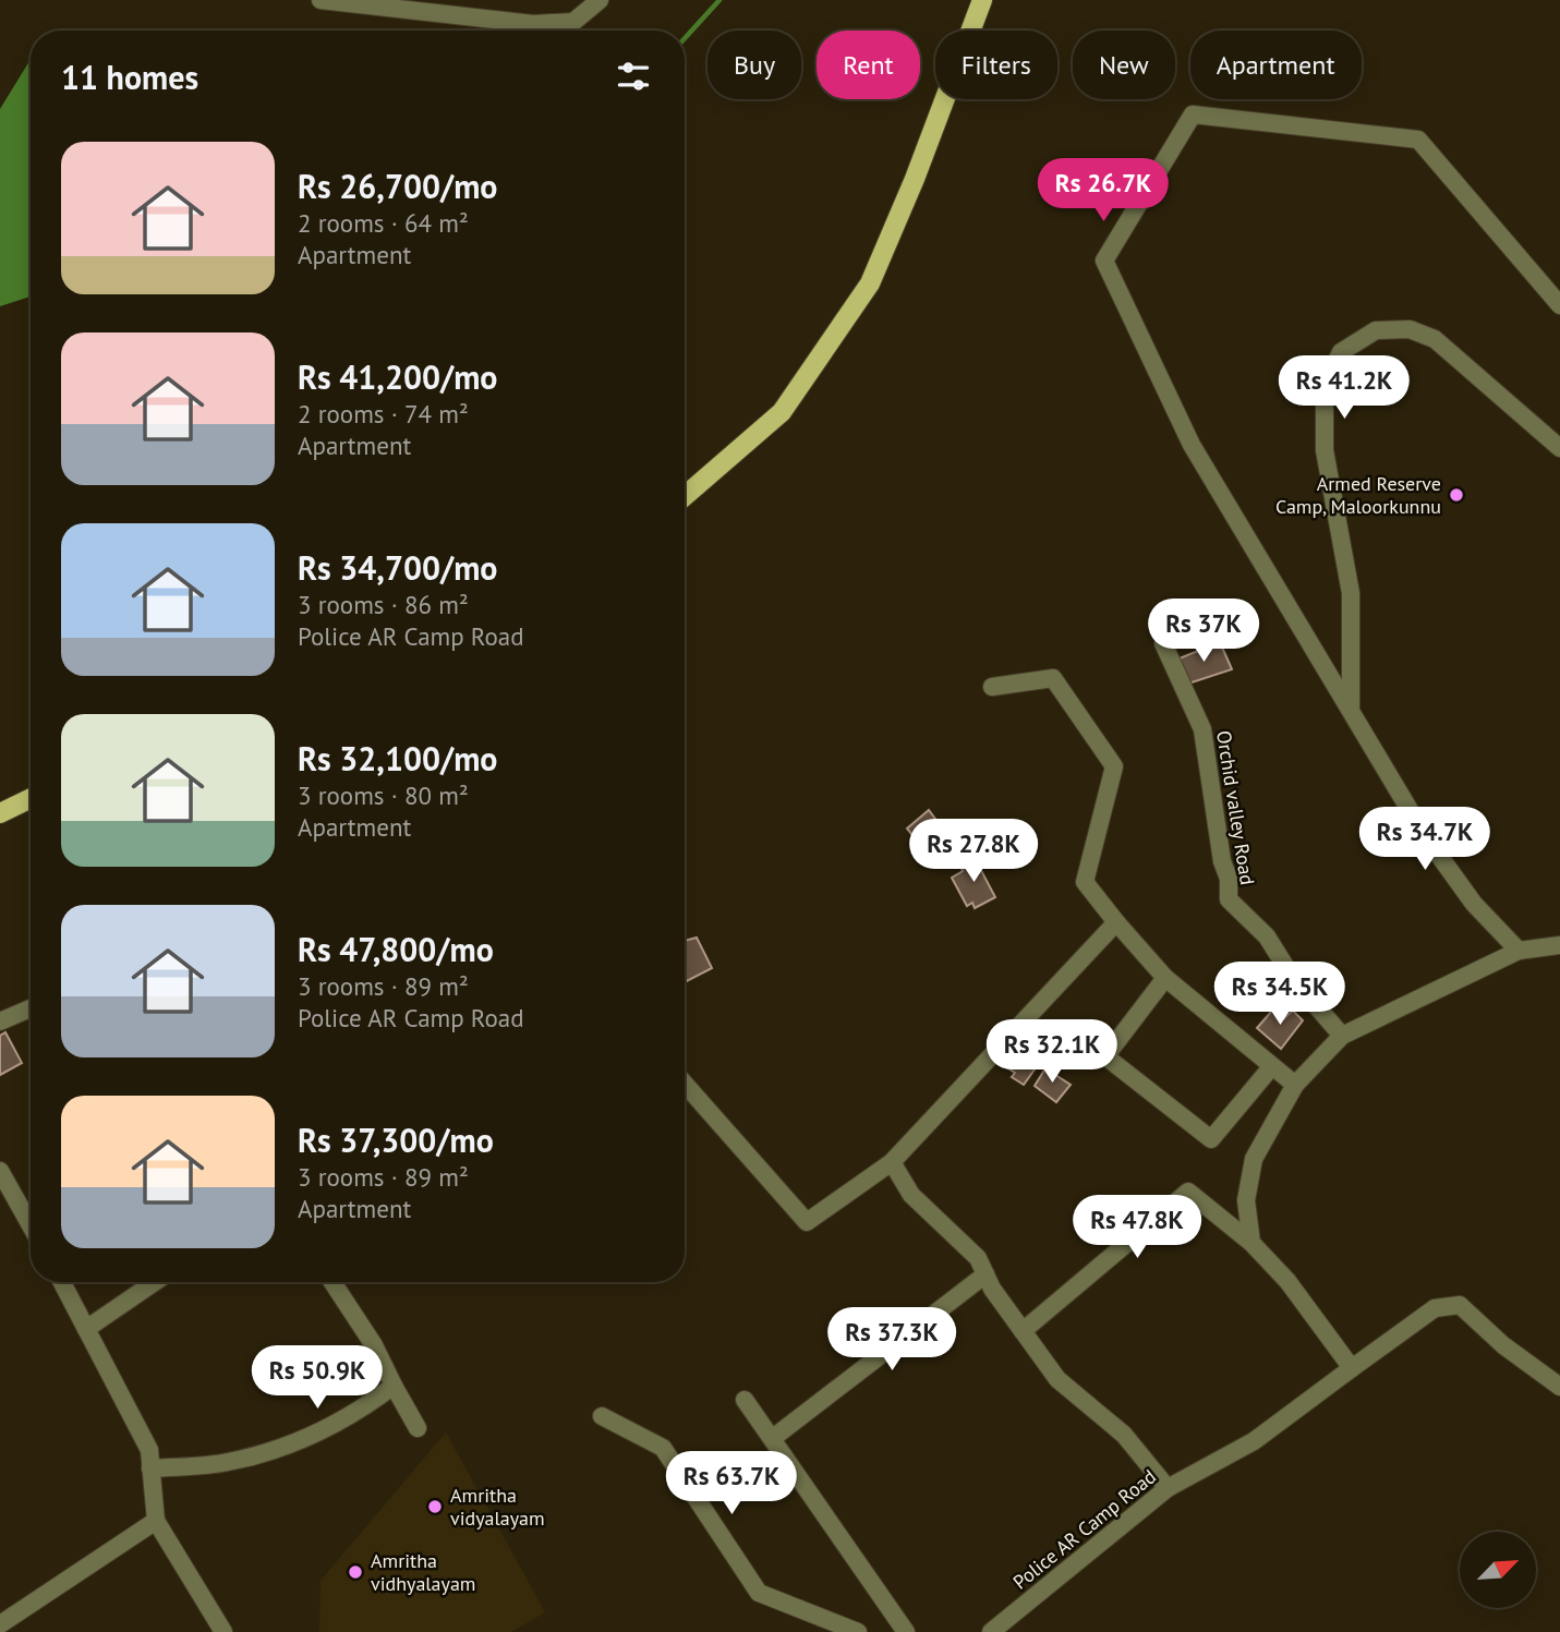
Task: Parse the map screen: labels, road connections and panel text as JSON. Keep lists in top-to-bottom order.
{
  "streets": {
    "street": ["Orchid valley Road", "Police AR Camp Road"]
  },
  "places": ["Armed Reserve Camp, Maloorkunnu", "Amritha vidyalayam", "Amritha vidhyalayam"],
  "north": "top right",
  "page": {
    "chip": [
      "Buy",
      "Rent",
      "Filters",
      "New",
      "Apartment"
    ],
    "heading": "11 homes",
    "list": [
      {
        "name": "Rs 26,700/mo",
        "note": "2 rooms · 64 m² · Apartment"
      },
      {
        "name": "Rs 41,200/mo",
        "note": "2 rooms · 74 m² · Apartment"
      },
      {
        "name": "Rs 34,700/mo",
        "note": "3 rooms · 86 m² · Police AR Camp Road"
      },
      {
        "name": "Rs 32,100/mo",
        "note": "3 rooms · 80 m² · Apartment"
      },
      {
        "name": "Rs 47,800/mo",
        "note": "3 rooms · 89 m² · Police AR Camp Road"
      },
      {
        "name": "Rs 37,300/mo",
        "note": "3 rooms · 89 m² · Apartment"
      }
    ],
    "price": [
      "Rs 26.7K",
      "Rs 41.2K",
      "Rs 37K",
      "Rs 34.7K",
      "Rs 27.8K",
      "Rs 34.5K",
      "Rs 32.1K",
      "Rs 47.8K",
      "Rs 37.3K",
      "Rs 50.9K",
      "Rs 63.7K"
    ]
  }
}
